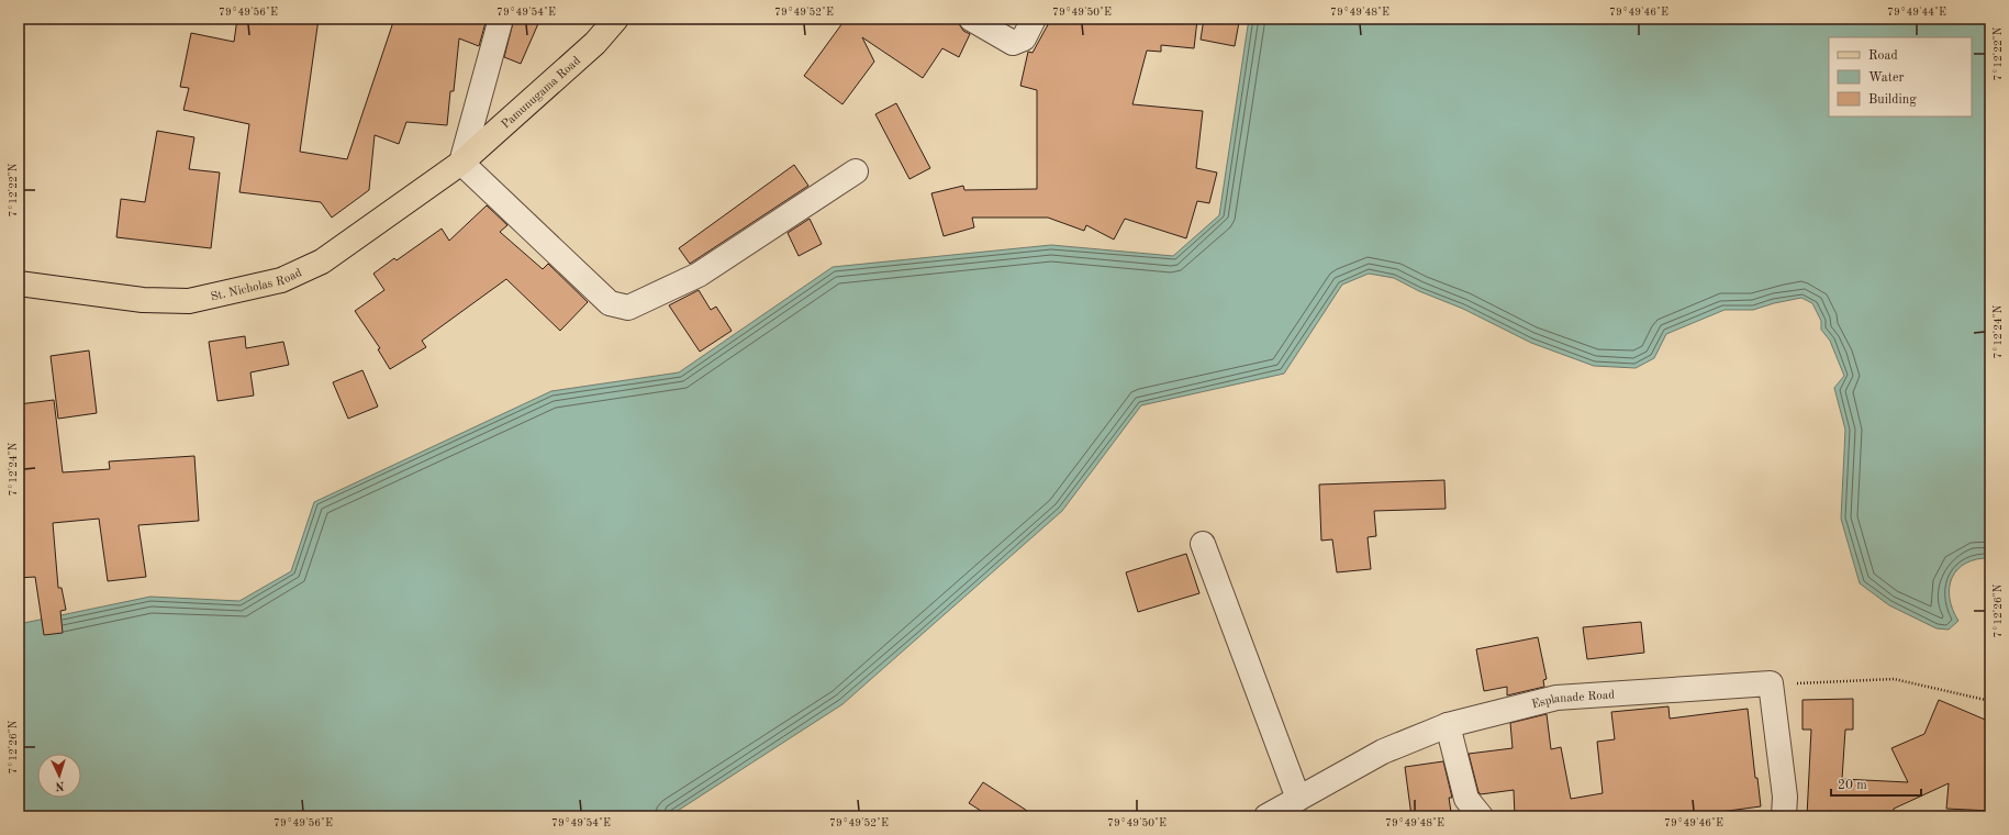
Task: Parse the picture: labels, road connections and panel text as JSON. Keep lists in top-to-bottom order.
{
  "streets": {
    "main road": ["Pamunugama Road", "St. Nicholas Road"],
    "street": ["Esplanade Road"]
  },
  "crossings": [
    ["Pamunugama Road", "St. Nicholas Road"]
  ],
  "legend": ["Road", "Water", "Building"],
  "scale_bar": "20 m",
  "north": "bottom",
  "coordinates": [
    "79°49'56\"E",
    "79°49'54\"E",
    "79°49'52\"E",
    "79°49'50\"E",
    "79°49'48\"E",
    "79°49'46\"E",
    "79°49'44\"E",
    "7°12'22\"N",
    "7°12'24\"N",
    "7°12'26\"N"
  ]
}
